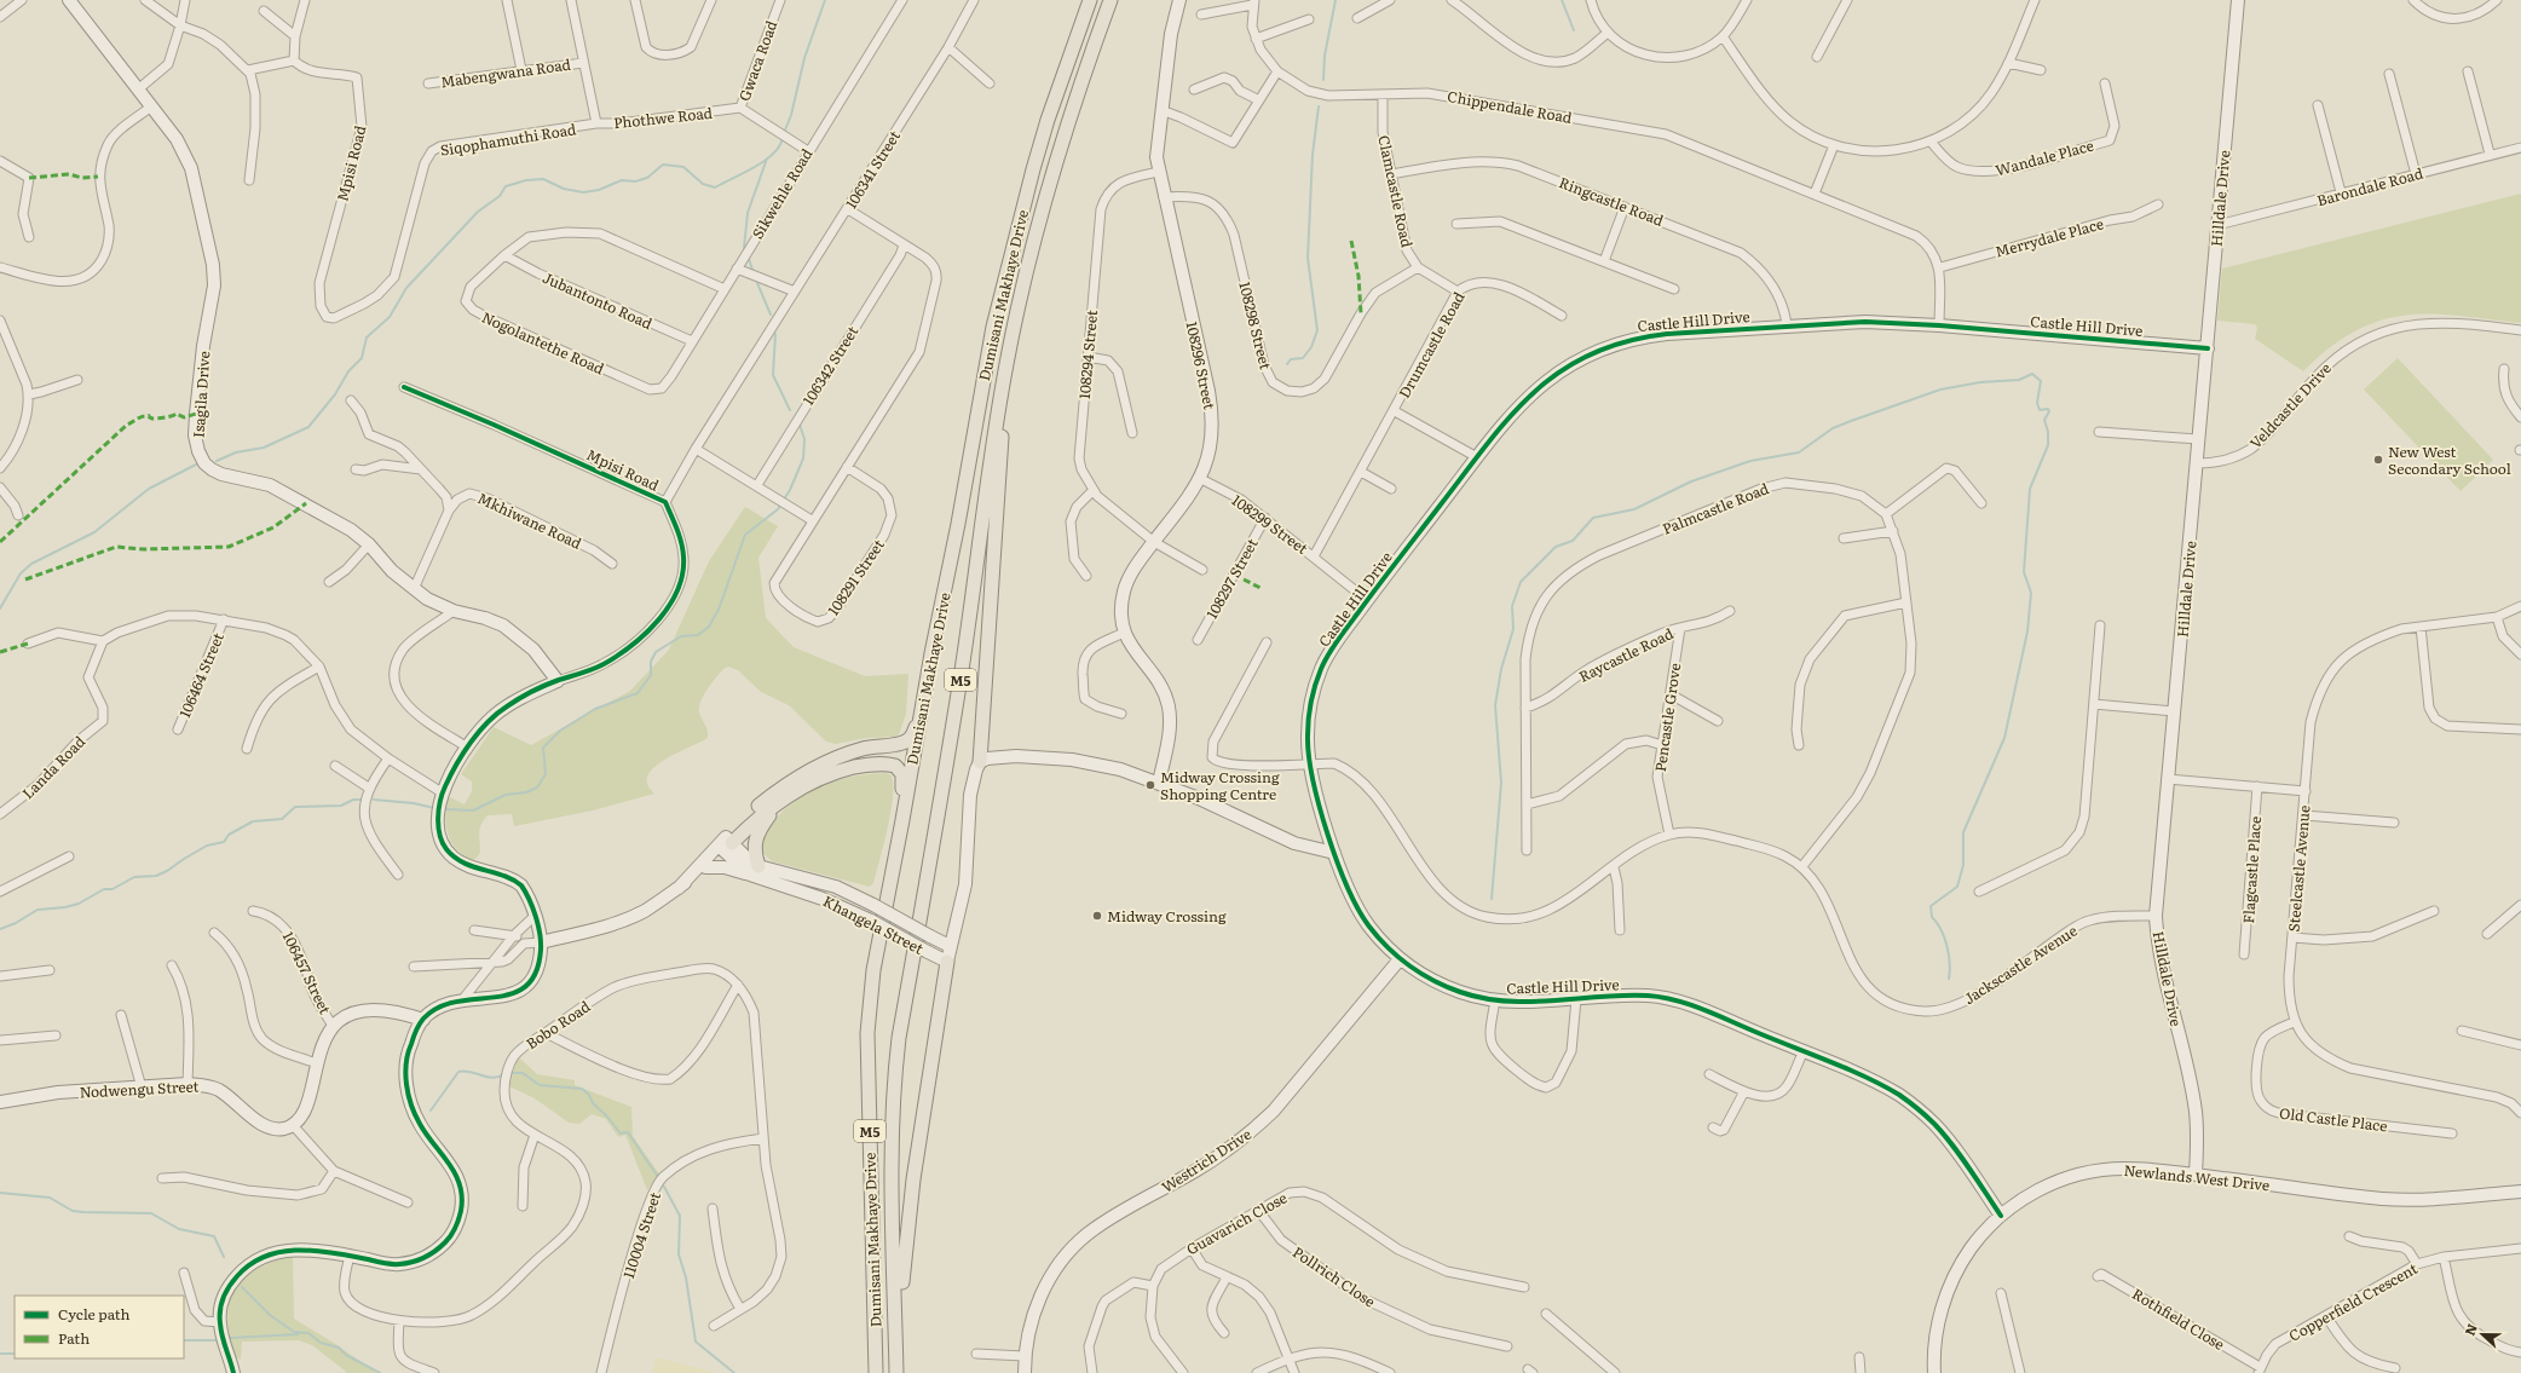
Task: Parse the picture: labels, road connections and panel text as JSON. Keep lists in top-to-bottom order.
{
  "streets": {
    "main road": ["Dumisani Makhaye Drive", "M5"],
    "street": [
      "Gwaca Road",
      "Mabengwana Road",
      "Chippendale Road",
      "Phothwe Road",
      "Siqophamuthi Road",
      "Wandale Place",
      "Mpisi Road",
      "106341 Street",
      "Barondale Road",
      "Clamcastle Road",
      "Sikwehle Road",
      "Hilldale Drive",
      "Ringcastle Road",
      "Merrydale Place",
      "Jubantonto Road",
      "Castle Hill Drive",
      "108298 Street",
      "Nogolantethe Road",
      "Drumcastle Road",
      "108294 Street",
      "106342 Street",
      "108296 Street",
      "Isagila Drive",
      "Veldcastle Drive",
      "Palmcastle Road",
      "Mkhiwane Road",
      "108299 Street",
      "108291 Street",
      "108297 Street",
      "Raycastle Road",
      "106464 Street",
      "Pencastle Grove",
      "Landa Road",
      "Steelcastle Avenue",
      "Flagcastle Place",
      "Khangela Street",
      "Jackscastle Avenue",
      "106457 Street",
      "Bobo Road",
      "Nodwengu Street",
      "Old Castle Place",
      "Westrich Drive",
      "Newlands West Drive",
      "Guavarich Close",
      "110004 Street",
      "Pollrich Close",
      "Copperfield Crescent",
      "Rothfield Close"
    ]
  },
  "crossings": [
    ["Gwaca Road", "Phothwe Road"],
    ["Gwaca Road", "Sikwehle Road"],
    ["Mabengwana Road", "Phothwe Road"],
    ["Chippendale Road", "Clamcastle Road"],
    ["Chippendale Road", "Merrydale Place"],
    ["Phothwe Road", "Siqophamuthi Road"],
    ["Siqophamuthi Road", "Mpisi Road"],
    ["Mpisi Road", "106341 Street"],
    ["Mpisi Road", "Isagila Drive"],
    ["106341 Street", "108291 Street"],
    ["Barondale Road", "Hilldale Drive"],
    ["Clamcastle Road", "Ringcastle Road"],
    ["Clamcastle Road", "108298 Street"],
    ["Clamcastle Road", "Drumcastle Road"],
    ["Sikwehle Road", "Jubantonto Road"],
    ["Sikwehle Road", "Nogolantethe Road"],
    ["Hilldale Drive", "Castle Hill Drive"],
    ["Hilldale Drive", "Veldcastle Drive"],
    ["Hilldale Drive", "Jackscastle Avenue"],
    ["Hilldale Drive", "Newlands West Drive"],
    ["Ringcastle Road", "Castle Hill Drive"],
    ["Jubantonto Road", "Nogolantethe Road"],
    ["Castle Hill Drive", "Jackscastle Avenue"],
    ["Castle Hill Drive", "Westrich Drive"],
    ["Castle Hill Drive", "Newlands West Drive"],
    ["108298 Street", "108296 Street"],
    ["Drumcastle Road", "108299 Street"],
    ["108294 Street", "108296 Street"],
    ["106342 Street", "108291 Street"],
    ["108296 Street", "108299 Street"],
    ["Isagila Drive", "Mkhiwane Road"],
    ["Palmcastle Road", "Raycastle Road"],
    ["Palmcastle Road", "Jackscastle Avenue"],
    ["108299 Street", "108297 Street"],
    ["Raycastle Road", "Pencastle Grove"],
    ["Pencastle Grove", "Jackscastle Avenue"],
    ["Steelcastle Avenue", "Old Castle Place"],
    ["Bobo Road", "110004 Street"],
    ["Guavarich Close", "Pollrich Close"],
    ["Copperfield Crescent", "Rothfield Close"]
  ],
  "places": ["New West Secondary School", "Midway Crossing Shopping Centre", "Midway Crossing"],
  "legend": ["Cycle path", "Path"],
  "north": "left"
}
